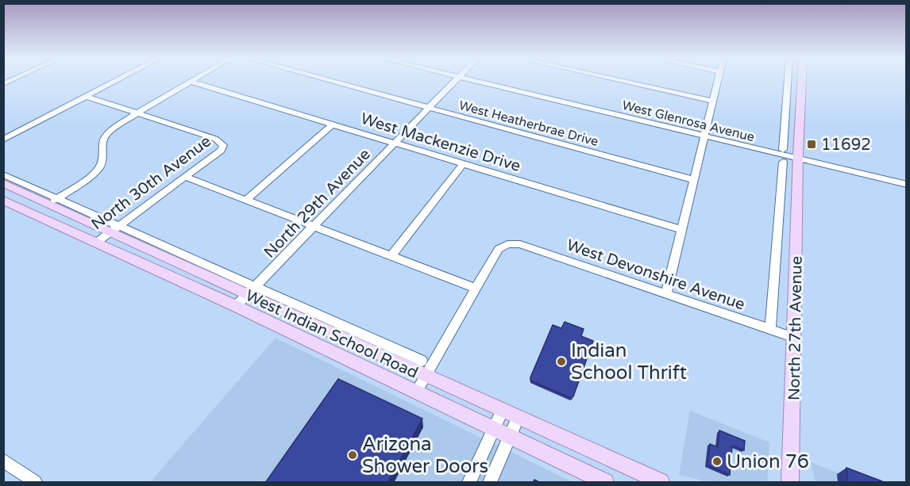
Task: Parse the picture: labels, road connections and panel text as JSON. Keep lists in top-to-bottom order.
{
  "streets": {
    "main road": ["North 27th Avenue", "West Indian School Road"],
    "street": [
      "West Glenrosa Avenue",
      "West Heatherbrae Drive",
      "West Mackenzie Drive",
      "North 30th Avenue",
      "North 29th Avenue",
      "West Devonshire Avenue"
    ]
  },
  "crossings": [
    ["West Glenrosa Avenue", "North 27th Avenue"],
    ["West Heatherbrae Drive", "North 29th Avenue"],
    ["West Mackenzie Drive", "North 29th Avenue"],
    ["North 30th Avenue", "West Indian School Road"],
    ["North 29th Avenue", "West Indian School Road"],
    ["West Devonshire Avenue", "North 27th Avenue"]
  ],
  "places": {
    "transit": ["11692"],
    "other": ["Indian School Thrift", "Arizona Shower Doors", "Union 76"]
  }
}
